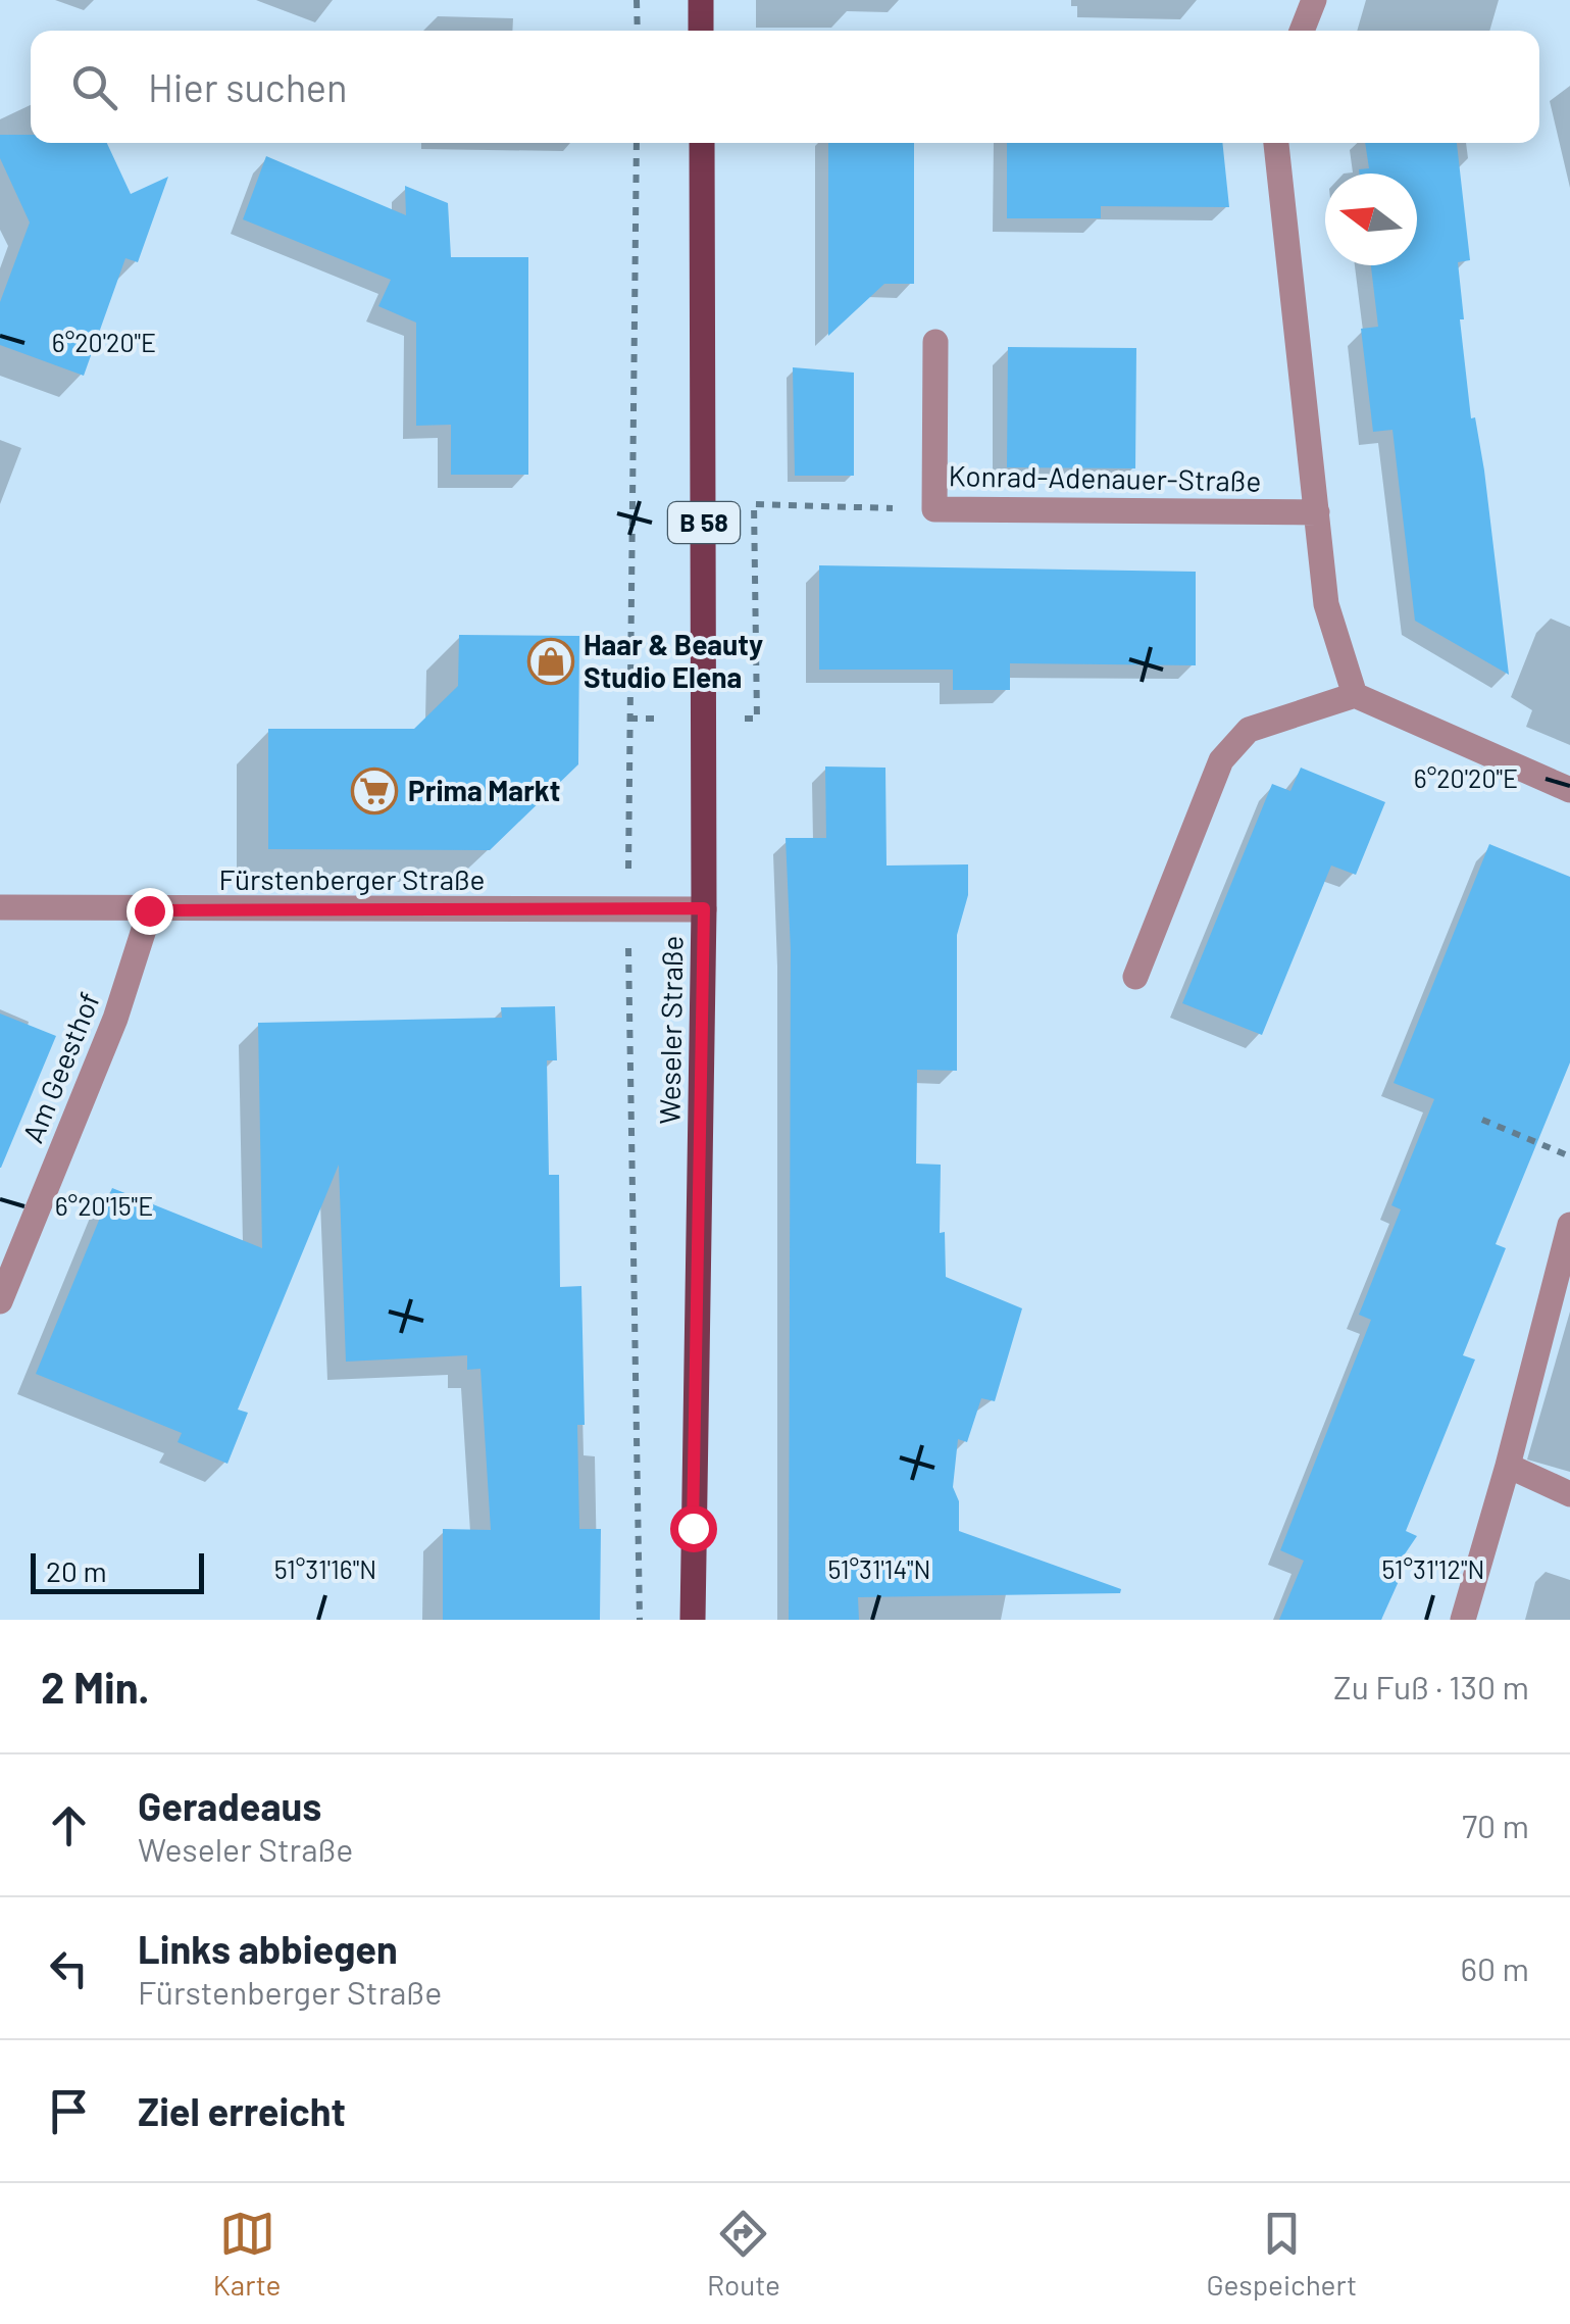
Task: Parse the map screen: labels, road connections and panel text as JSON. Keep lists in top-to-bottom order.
{
  "streets": {
    "main road": ["B 58", "Weseler Straße"],
    "street": ["Konrad-Adenauer-Straße", "Fürstenberger Straße", "Am Geesthof"]
  },
  "crossings": [
    ["Fürstenberger Straße", "Weseler Straße"],
    ["Fürstenberger Straße", "Am Geesthof"]
  ],
  "places": {
    "shop": ["Haar & Beauty Studio Elena"],
    "supermarket": ["Prima Markt"]
  },
  "scale_bar": "20 m",
  "north": "left",
  "page": {
    "search": "Hier suchen",
    "scale": "20 m",
    "heading": ["2 Min.", "Zu Fuß · 130 m"],
    "list": [
      ["Geradeaus", "Weseler Straße", "70 m"],
      ["Links abbiegen", "Fürstenberger Straße", "60 m"],
      "Ziel erreicht"
    ],
    "nav": ["Karte", "Route", "Gespeichert"]
  },
  "coordinates": [
    "6°20'20\"E",
    "6°20'15\"E",
    "51°31'16\"N",
    "51°31'14\"N",
    "51°31'12\"N"
  ]
}
